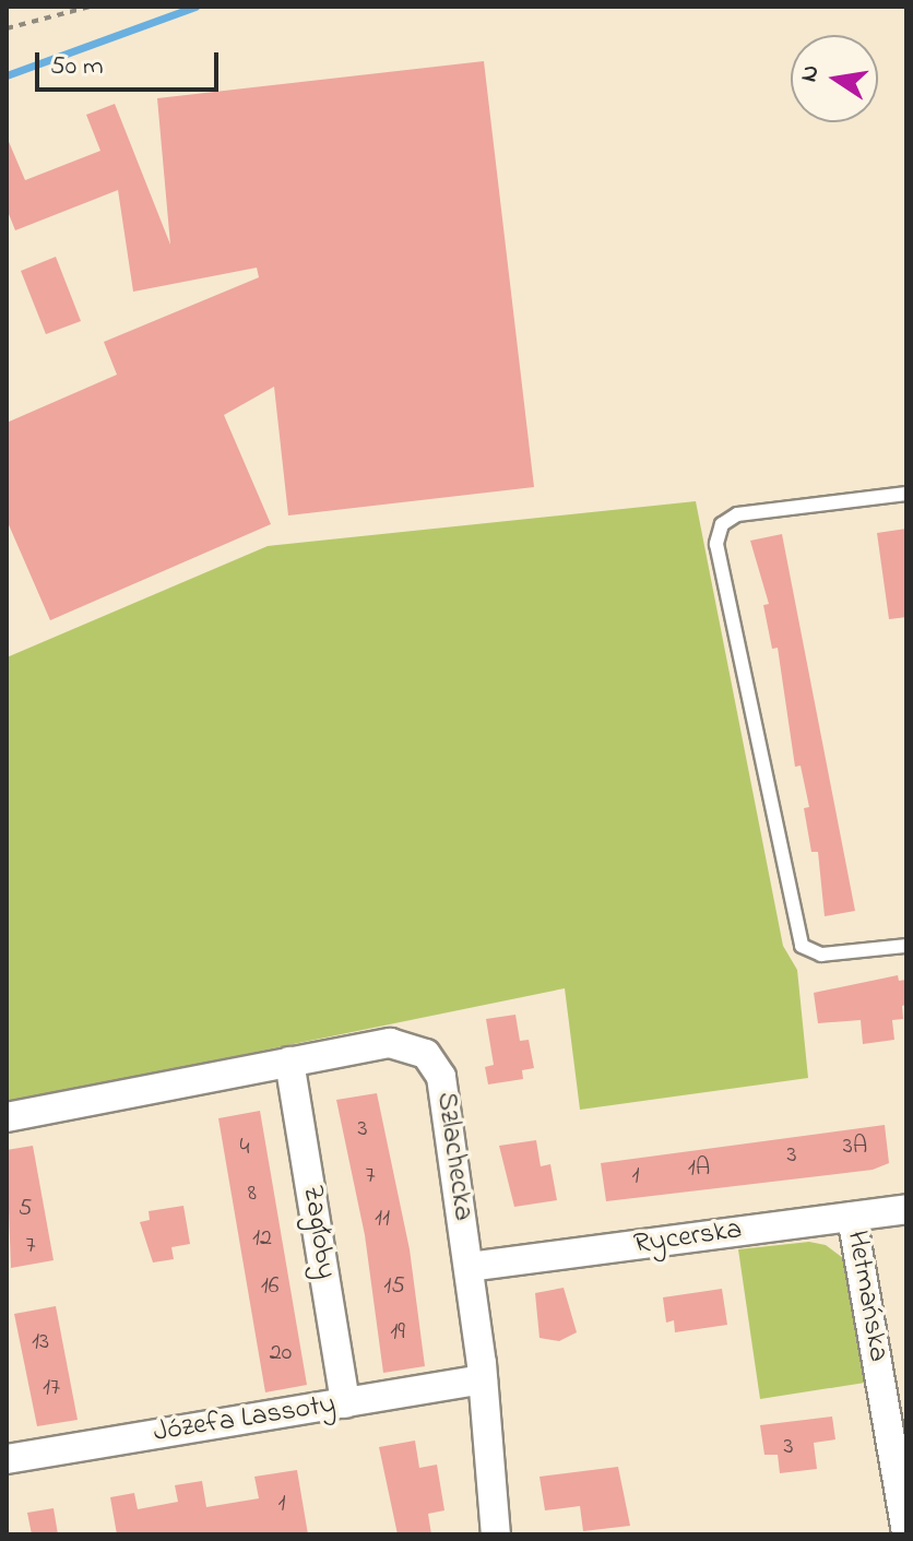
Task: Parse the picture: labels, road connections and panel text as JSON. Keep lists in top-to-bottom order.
{
  "streets": {
    "street": [
      "Szlachecka",
      "Zagłoby",
      "Rycerska",
      "Hetmańska",
      "Józefa Lassoty"
    ]
  },
  "crossings": [
    ["Szlachecka", "Zagłoby"],
    ["Szlachecka", "Rycerska"],
    ["Szlachecka", "Józefa Lassoty"],
    ["Zagłoby", "Józefa Lassoty"],
    ["Rycerska", "Hetmańska"]
  ],
  "house_numbers": [
    "3",
    "3A",
    "4",
    "3",
    "1A",
    "7",
    "1",
    "8",
    "5",
    "11",
    "12",
    "7",
    "16",
    "15",
    "19",
    "13",
    "20",
    "17",
    "3",
    "1"
  ],
  "scale_bar": "50 m",
  "north": "left"
}
